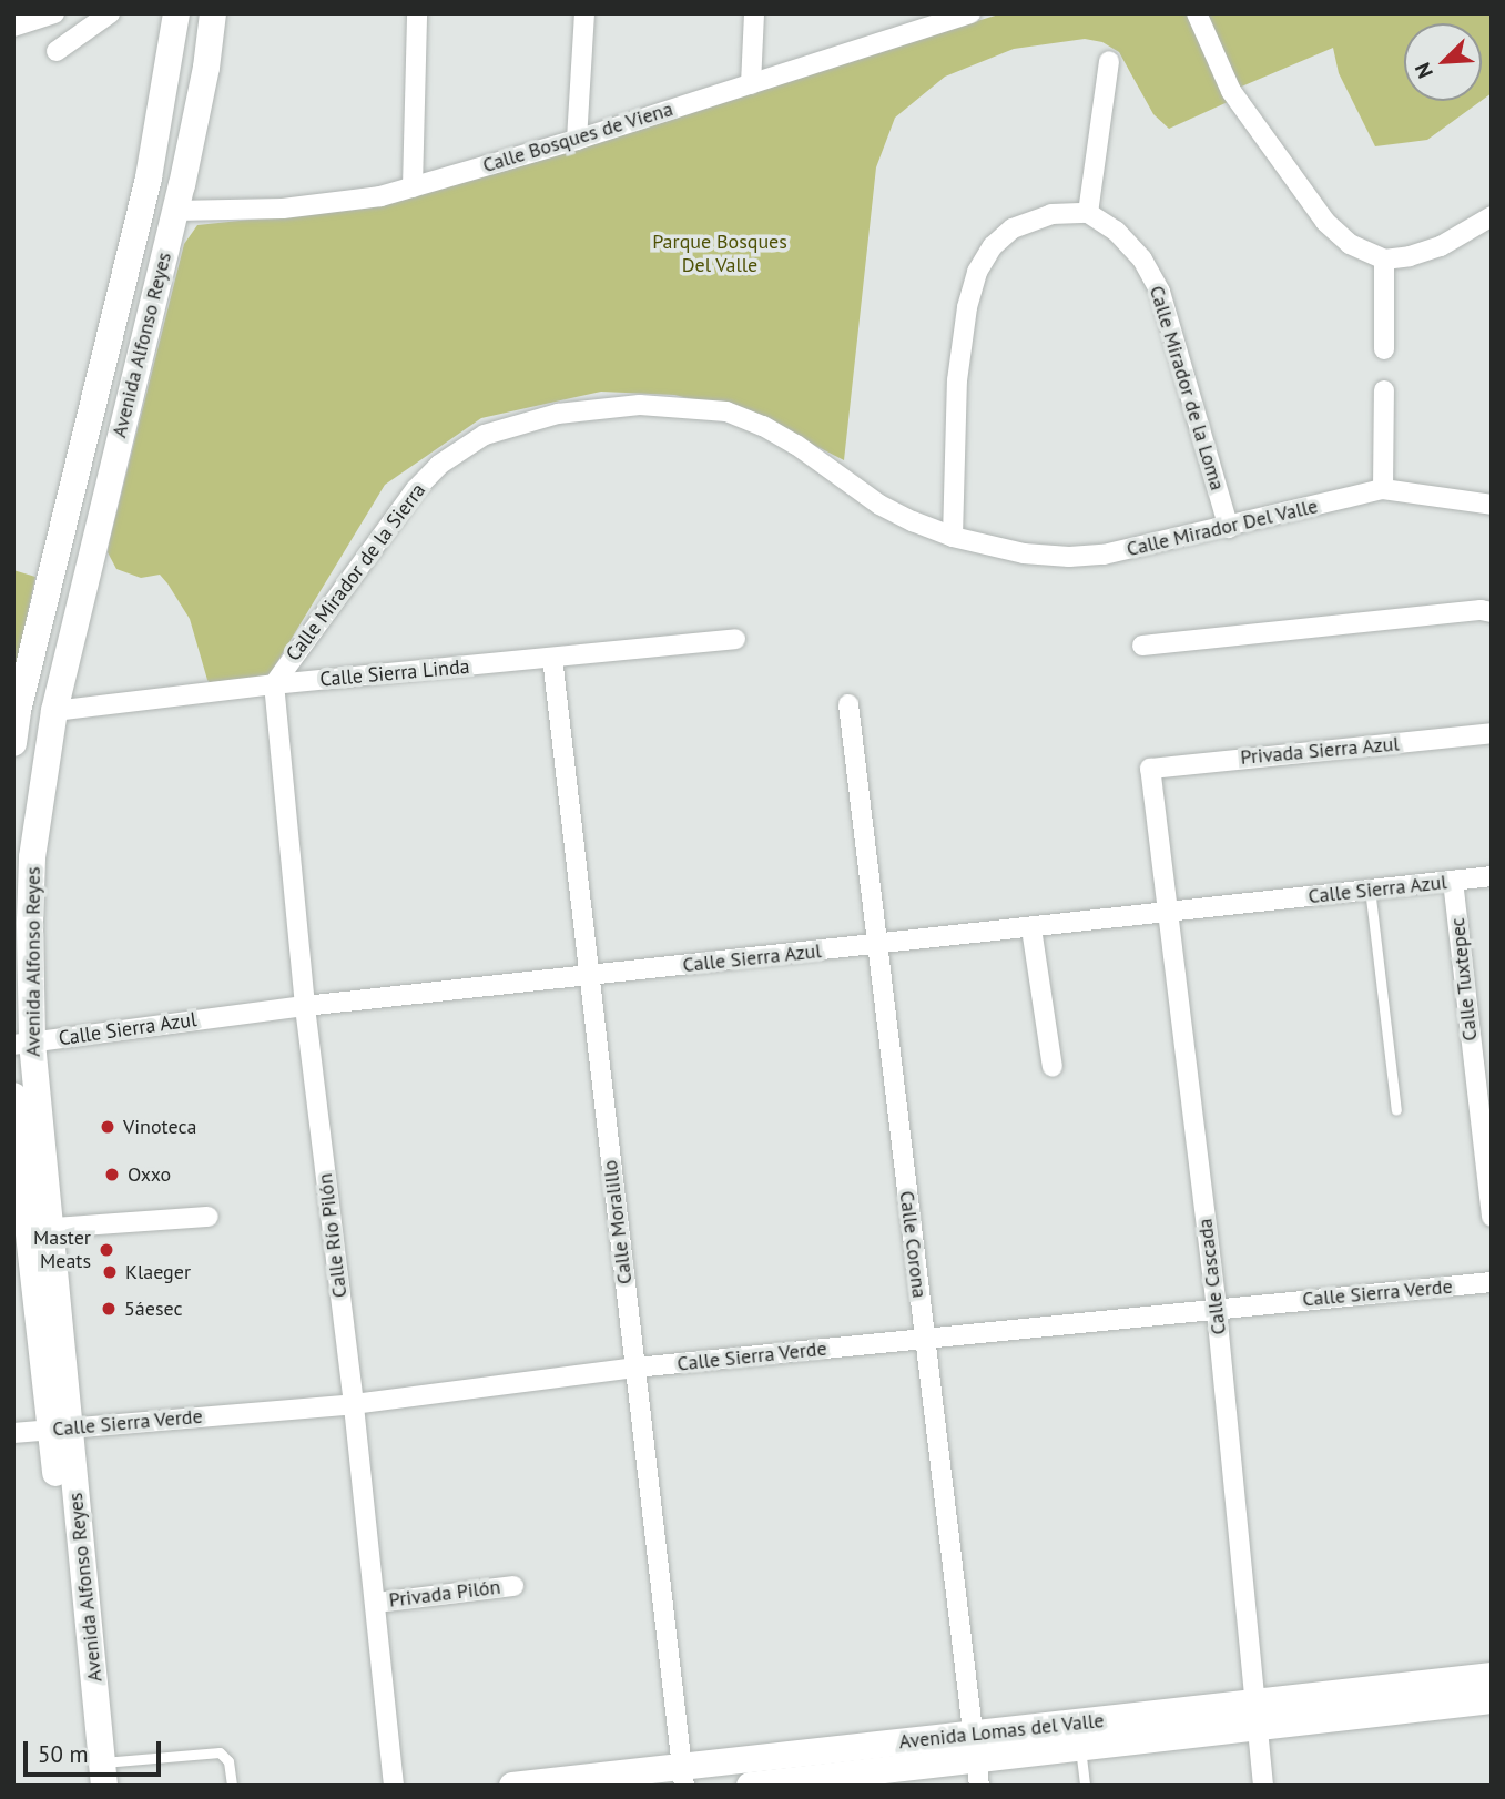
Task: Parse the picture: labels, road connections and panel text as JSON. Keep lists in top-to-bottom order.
{
  "streets": {
    "main road": ["Avenida Alfonso Reyes", "Avenida Lomas del Valle"],
    "street": [
      "Calle Bosques de Viena",
      "Calle Mirador de la Loma",
      "Calle Mirador Del Valle",
      "Calle Mirador de la Sierra",
      "Calle Sierra Linda",
      "Privada Sierra Azul",
      "Calle Sierra Azul",
      "Calle Tuxtepec",
      "Calle Moralillo",
      "Calle Río Pilón",
      "Calle Corona",
      "Calle Cascada",
      "Calle Sierra Verde",
      "Privada Pilón"
    ]
  },
  "crossings": [
    ["Calle Bosques de Viena", "Avenida Alfonso Reyes"],
    ["Avenida Alfonso Reyes", "Calle Sierra Linda"],
    ["Avenida Alfonso Reyes", "Calle Sierra Azul"],
    ["Avenida Alfonso Reyes", "Calle Sierra Verde"],
    ["Calle Mirador de la Loma", "Calle Mirador Del Valle"],
    ["Calle Mirador Del Valle", "Calle Mirador de la Sierra"],
    ["Calle Mirador de la Sierra", "Calle Sierra Linda"],
    ["Calle Mirador de la Sierra", "Calle Río Pilón"],
    ["Calle Sierra Linda", "Calle Moralillo"],
    ["Calle Sierra Linda", "Calle Río Pilón"],
    ["Privada Sierra Azul", "Calle Cascada"],
    ["Calle Sierra Azul", "Calle Tuxtepec"],
    ["Calle Sierra Azul", "Calle Moralillo"],
    ["Calle Sierra Azul", "Calle Río Pilón"],
    ["Calle Sierra Azul", "Calle Corona"],
    ["Calle Sierra Azul", "Calle Cascada"],
    ["Calle Moralillo", "Calle Sierra Verde"],
    ["Calle Moralillo", "Avenida Lomas del Valle"],
    ["Calle Río Pilón", "Calle Sierra Verde"],
    ["Calle Río Pilón", "Privada Pilón"],
    ["Calle Corona", "Calle Sierra Verde"],
    ["Calle Corona", "Avenida Lomas del Valle"],
    ["Calle Cascada", "Calle Sierra Verde"],
    ["Calle Cascada", "Avenida Lomas del Valle"]
  ],
  "parks": ["Parque Bosques Del Valle"],
  "places": [
    "Vinoteca",
    "Oxxo",
    "Master Meats",
    "Klaeger",
    "5áesec"
  ],
  "scale_bar": "50 m",
  "north": "bottom left"
}
